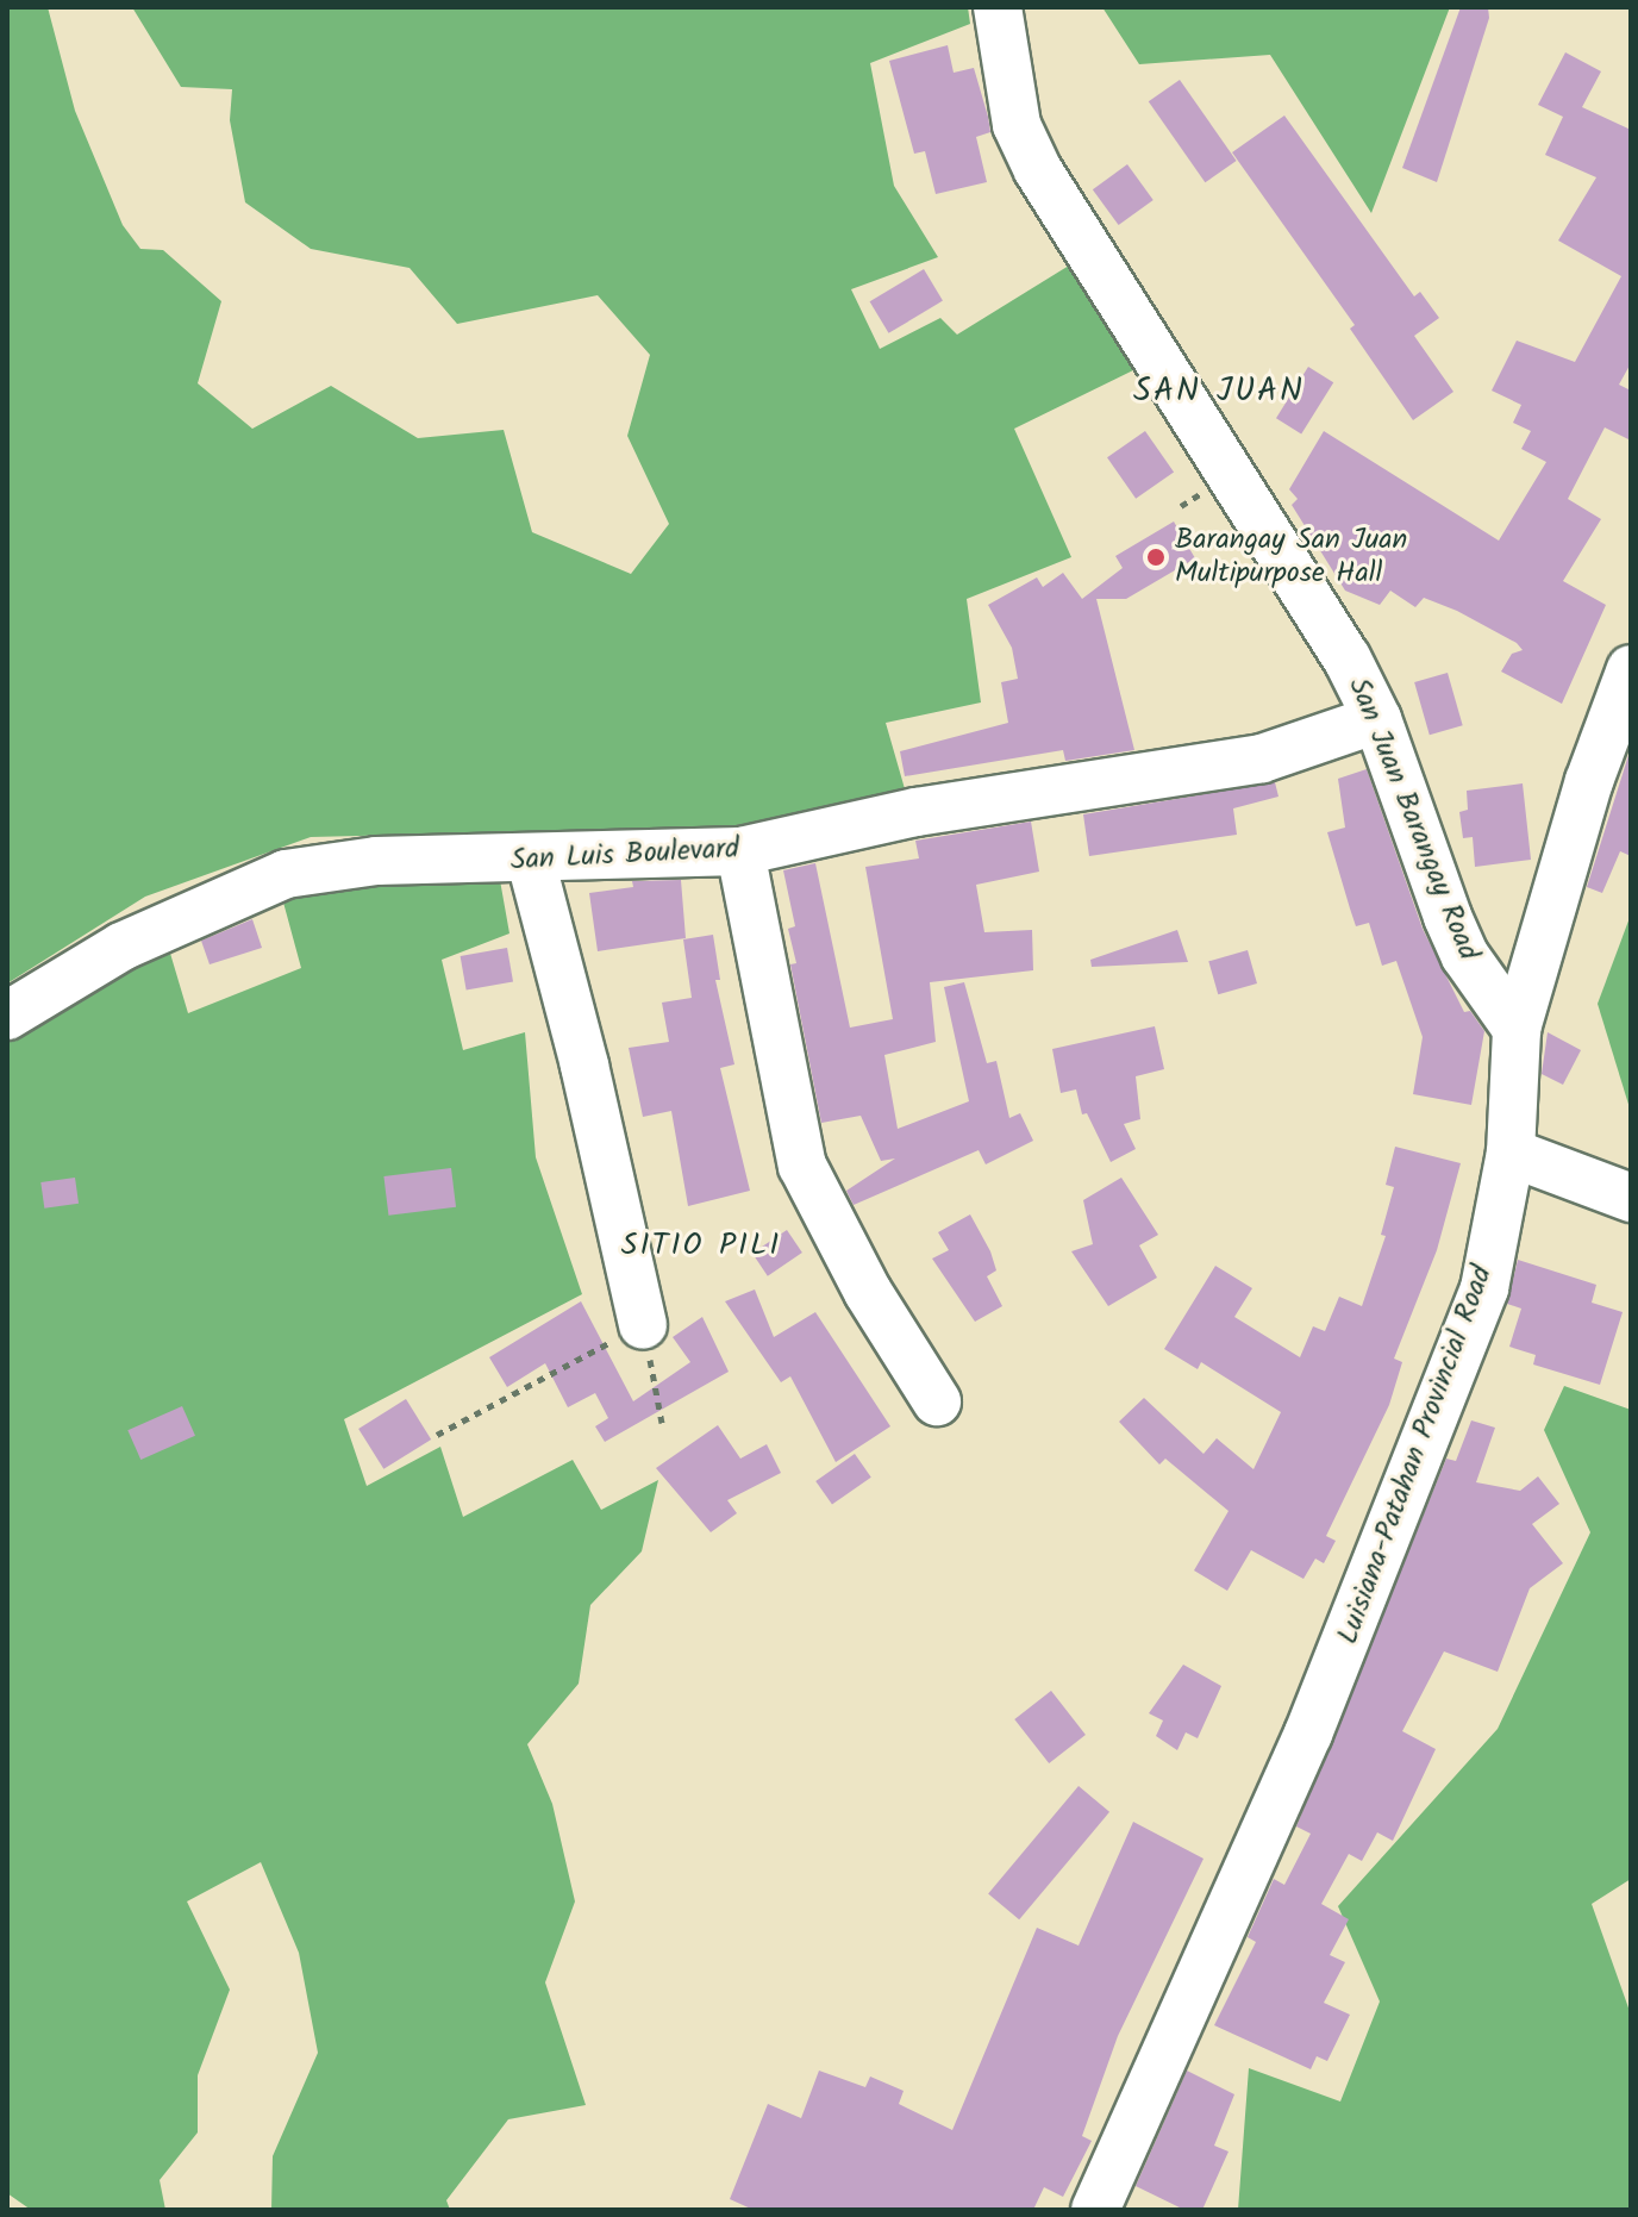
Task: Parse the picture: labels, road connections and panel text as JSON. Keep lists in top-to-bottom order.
{
  "streets": {
    "street": ["San Juan Barangay Road", "San Luis Boulevard", "Luisiana-Patahan Provincial Road"]
  },
  "crossings": [
    ["San Juan Barangay Road", "San Luis Boulevard"],
    ["San Juan Barangay Road", "Luisiana-Patahan Provincial Road"]
  ],
  "districts": ["SAN JUAN", "SITIO PILI"],
  "places": ["Barangay San Juan Multipurpose Hall"]
}
